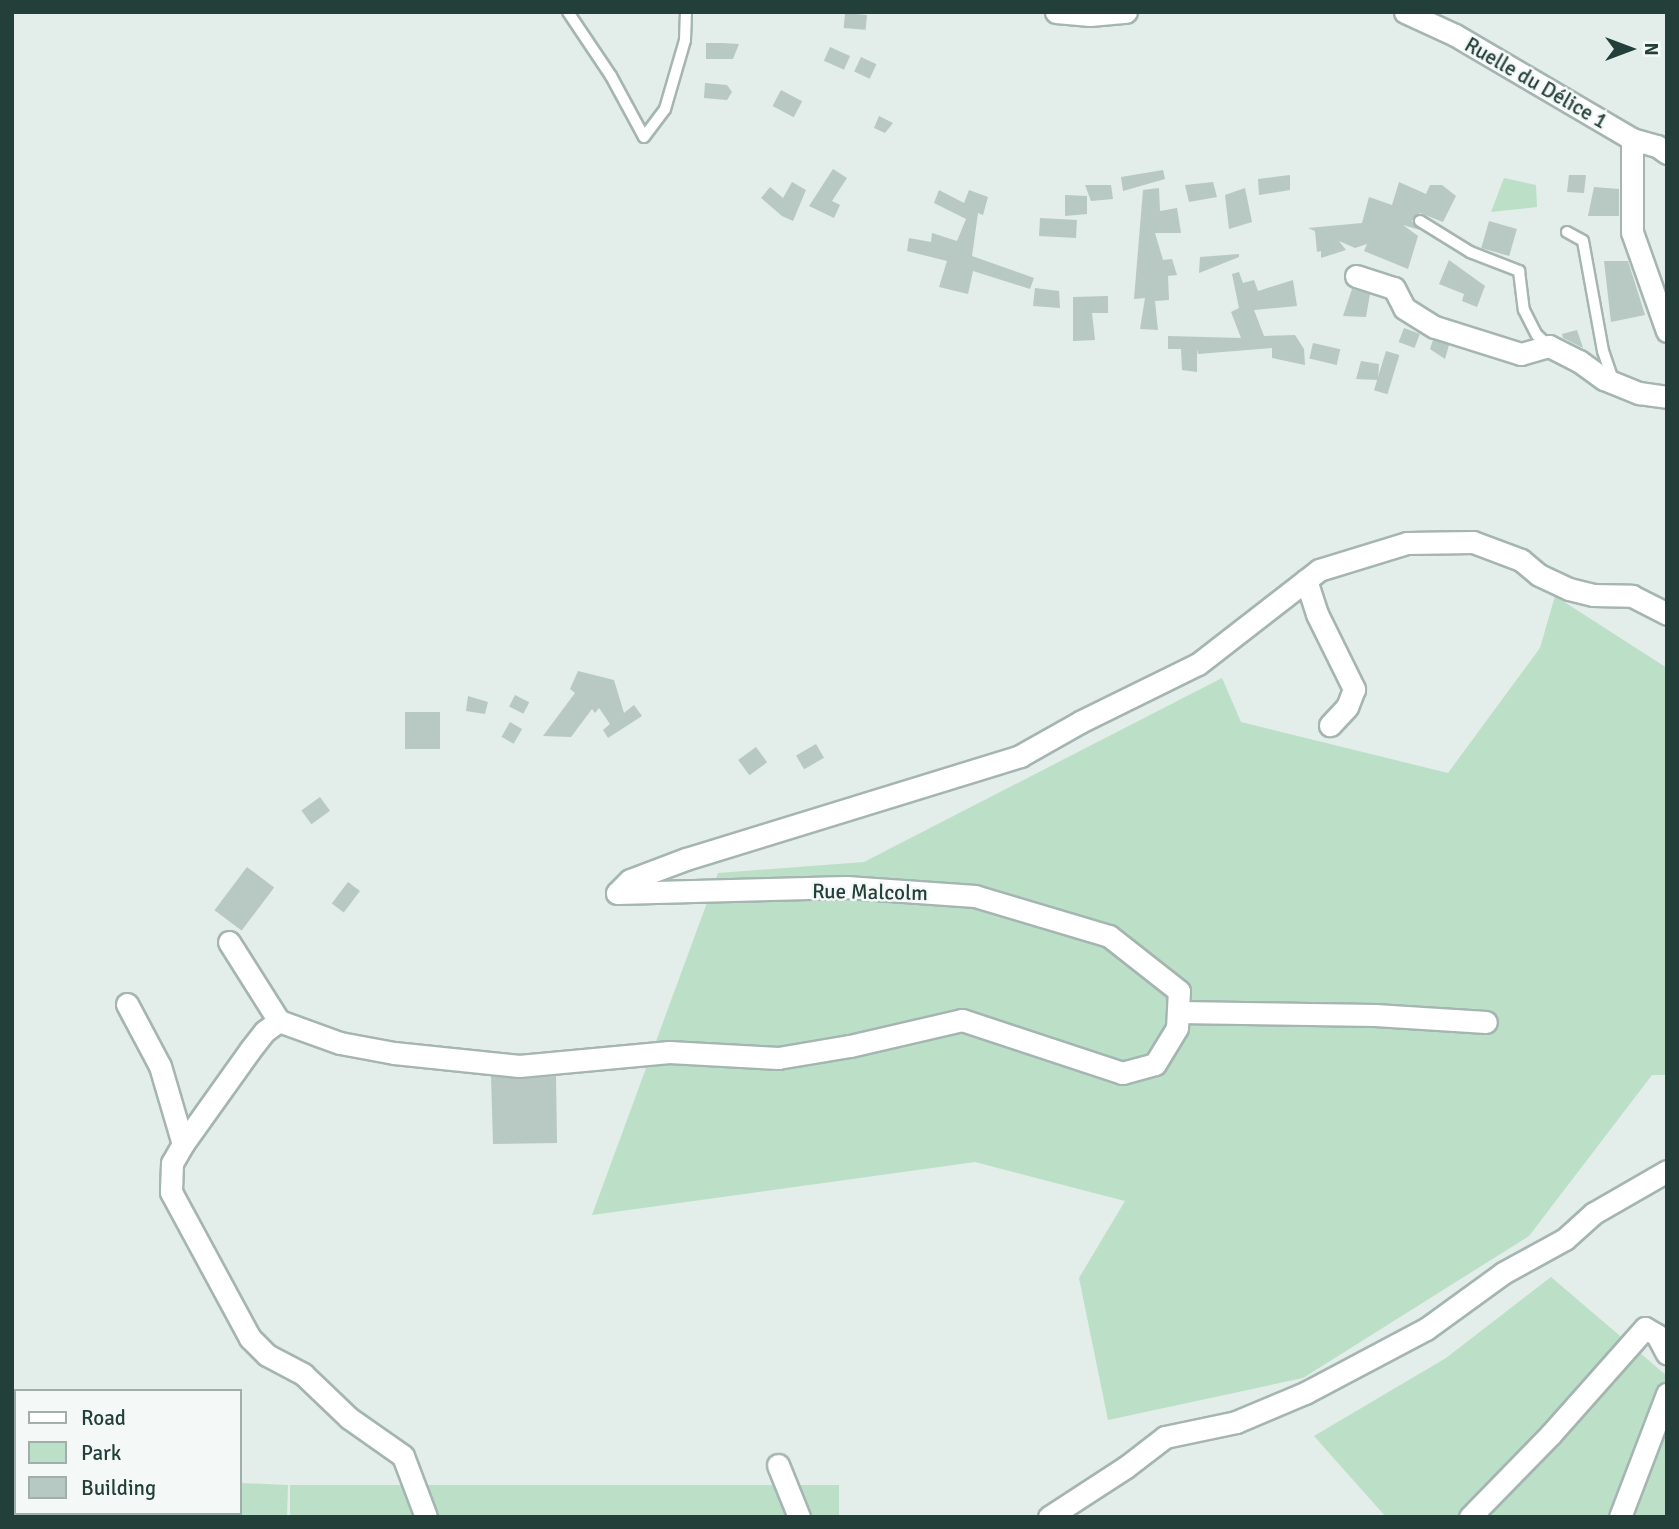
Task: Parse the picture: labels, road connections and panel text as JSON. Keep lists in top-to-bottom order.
{
  "streets": {
    "street": ["Ruelle du Délice 1", "Rue Malcolm"]
  },
  "legend": ["Road", "Park", "Building"],
  "north": "right"
}
